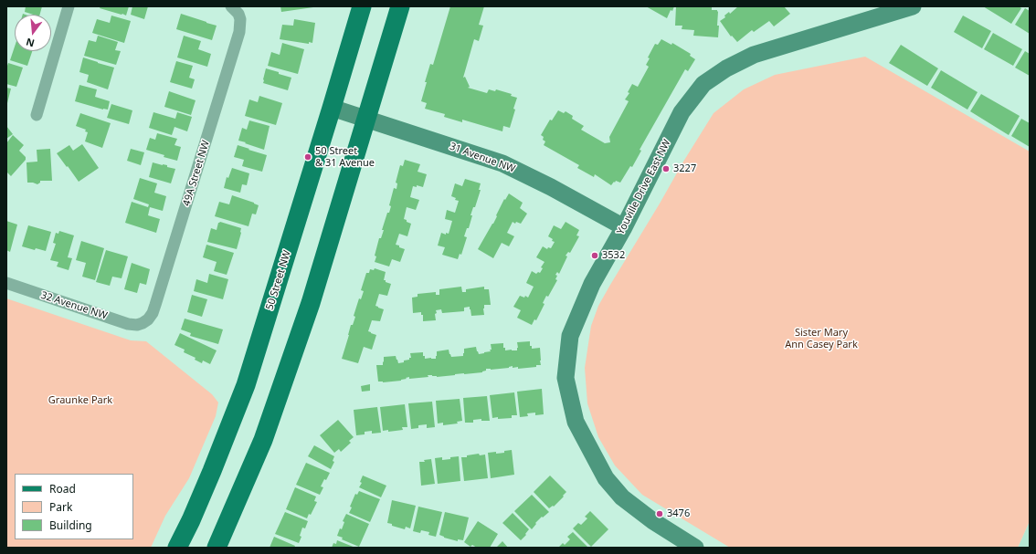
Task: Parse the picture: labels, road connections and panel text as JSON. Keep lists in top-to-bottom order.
{
  "streets": {
    "main road": ["50 Street NW"],
    "street": [
      "31 Avenue NW",
      "49A Street NW",
      "Youville Drive East NW",
      "32 Avenue NW"
    ]
  },
  "crossings": [
    ["31 Avenue NW", "Youville Drive East NW"],
    ["31 Avenue NW", "50 Street NW"],
    ["49A Street NW", "32 Avenue NW"]
  ],
  "parks": ["Sister Mary Ann Casey Park", "Graunke Park"],
  "places": [
    "50 Street & 31 Avenue",
    "3227",
    "3532",
    "3476"
  ],
  "legend": ["Road", "Park", "Building"],
  "north": "bottom"
}
